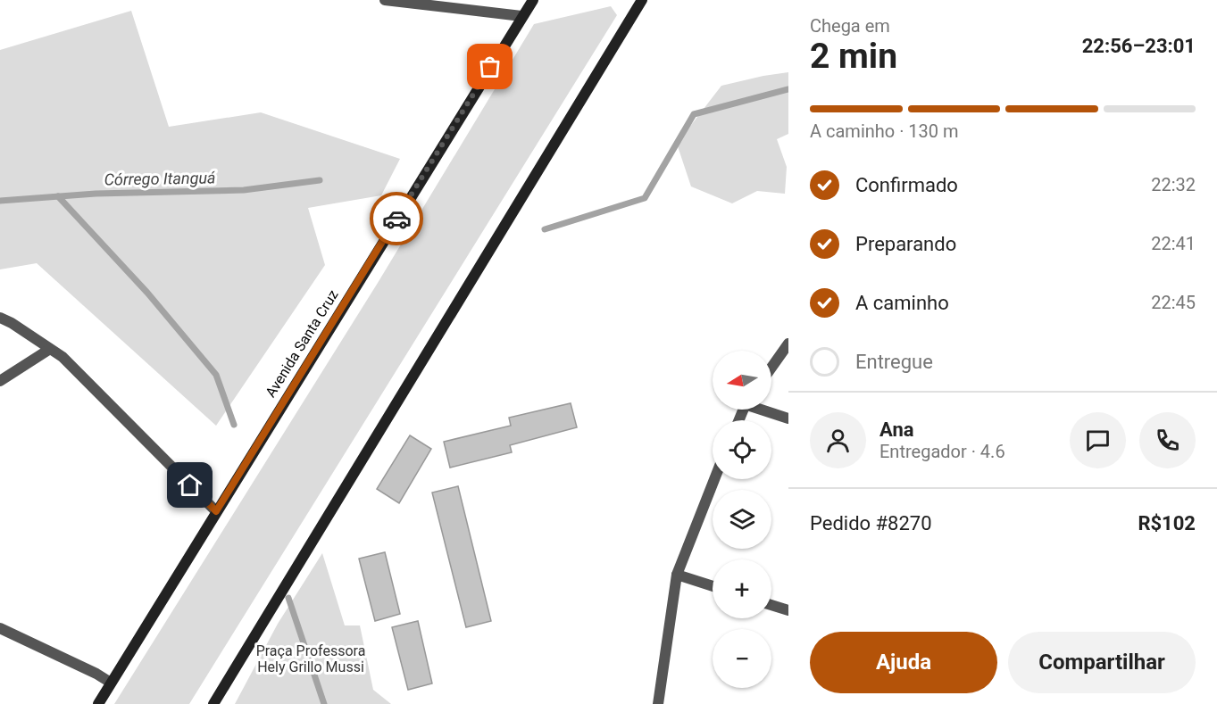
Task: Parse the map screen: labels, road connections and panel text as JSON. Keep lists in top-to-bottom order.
{
  "streets": {
    "main road": ["Avenida Santa Cruz"]
  },
  "water": ["Córrego Itanguá"],
  "parks": ["Praça Professora Hely Grillo Mussi"],
  "north": "left",
  "page": {
    "heading": ["2 min", "Chega em", "22:56–23:01"],
    "panel": [
      "Ana",
      "Entregador · 4.6",
      "Pedido #8270",
      "R$102"
    ],
    "bar": "A caminho · 130 m",
    "list": [
      ["Confirmado", "22:32"],
      ["Preparando", "22:41"],
      ["A caminho", "22:45"],
      "Entregue"
    ],
    "map_buttons": ["+", "−"],
    "buttons": ["Ajuda", "Compartilhar"]
  }
}
